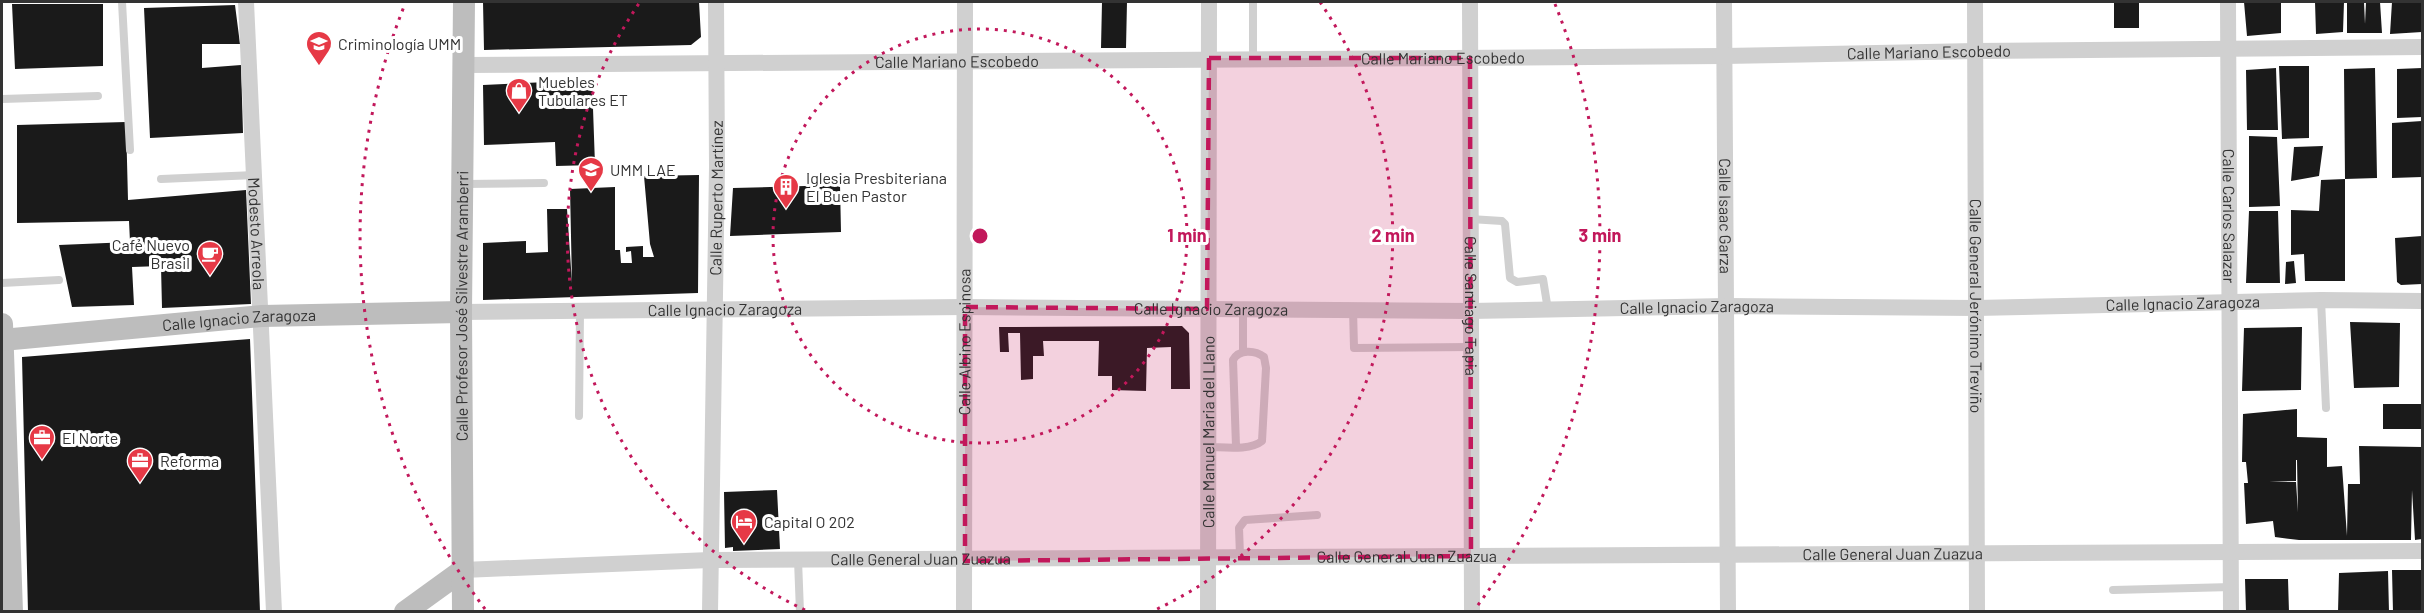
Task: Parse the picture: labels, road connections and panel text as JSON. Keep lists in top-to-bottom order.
{
  "streets": {
    "main road": ["Calle Ignacio Zaragoza", "Calle Profesor José Silvestre Aramberri"],
    "street": [
      "Calle Mariano Escobedo",
      "Calle Ruperto Martínez",
      "Calle Isaac Garza",
      "Calle Carlos Salazar",
      "Modesto Arreola",
      "Calle Santiago Tapia",
      "Calle General Jerónimo Treviño",
      "Calle Albino Espinosa",
      "Calle Manuel Maria del Llano",
      "Calle General Juan Zuazua"
    ]
  },
  "crossings": [
    ["Calle Mariano Escobedo", "Calle Ruperto Martínez"],
    ["Calle Mariano Escobedo", "Calle Isaac Garza"],
    ["Calle Mariano Escobedo", "Calle Carlos Salazar"],
    ["Calle Mariano Escobedo", "Calle Profesor José Silvestre Aramberri"],
    ["Calle Mariano Escobedo", "Calle Santiago Tapia"],
    ["Calle Mariano Escobedo", "Calle General Jerónimo Treviño"],
    ["Calle Mariano Escobedo", "Calle Albino Espinosa"],
    ["Calle Mariano Escobedo", "Calle Manuel Maria del Llano"],
    ["Calle Ruperto Martínez", "Calle Ignacio Zaragoza"],
    ["Calle Ruperto Martínez", "Calle General Juan Zuazua"],
    ["Calle Isaac Garza", "Calle Ignacio Zaragoza"],
    ["Calle Isaac Garza", "Calle General Juan Zuazua"],
    ["Calle Carlos Salazar", "Calle Ignacio Zaragoza"],
    ["Calle Carlos Salazar", "Calle General Juan Zuazua"],
    ["Modesto Arreola", "Calle Ignacio Zaragoza"],
    ["Calle Ignacio Zaragoza", "Calle Profesor José Silvestre Aramberri"],
    ["Calle Ignacio Zaragoza", "Calle Santiago Tapia"],
    ["Calle Ignacio Zaragoza", "Calle General Jerónimo Treviño"],
    ["Calle Ignacio Zaragoza", "Calle Albino Espinosa"],
    ["Calle Ignacio Zaragoza", "Calle Manuel Maria del Llano"],
    ["Calle Profesor José Silvestre Aramberri", "Calle General Juan Zuazua"],
    ["Calle Santiago Tapia", "Calle General Juan Zuazua"],
    ["Calle General Jerónimo Treviño", "Calle General Juan Zuazua"],
    ["Calle Albino Espinosa", "Calle General Juan Zuazua"],
    ["Calle Manuel Maria del Llano", "Calle General Juan Zuazua"]
  ],
  "places": {
    "school or university": ["Criminología UMM", "UMM LAE"],
    "shop": ["Muebles Tubulares ET"],
    "building": ["Iglesia Presbiteriana El Buen Pastor"],
    "cafe": ["Café Nuevo Brasil"],
    "office": ["El Norte", "Reforma"],
    "hotel": ["Capital O 202"]
  },
  "rings": ["1 min", "2 min", "3 min"]
}
